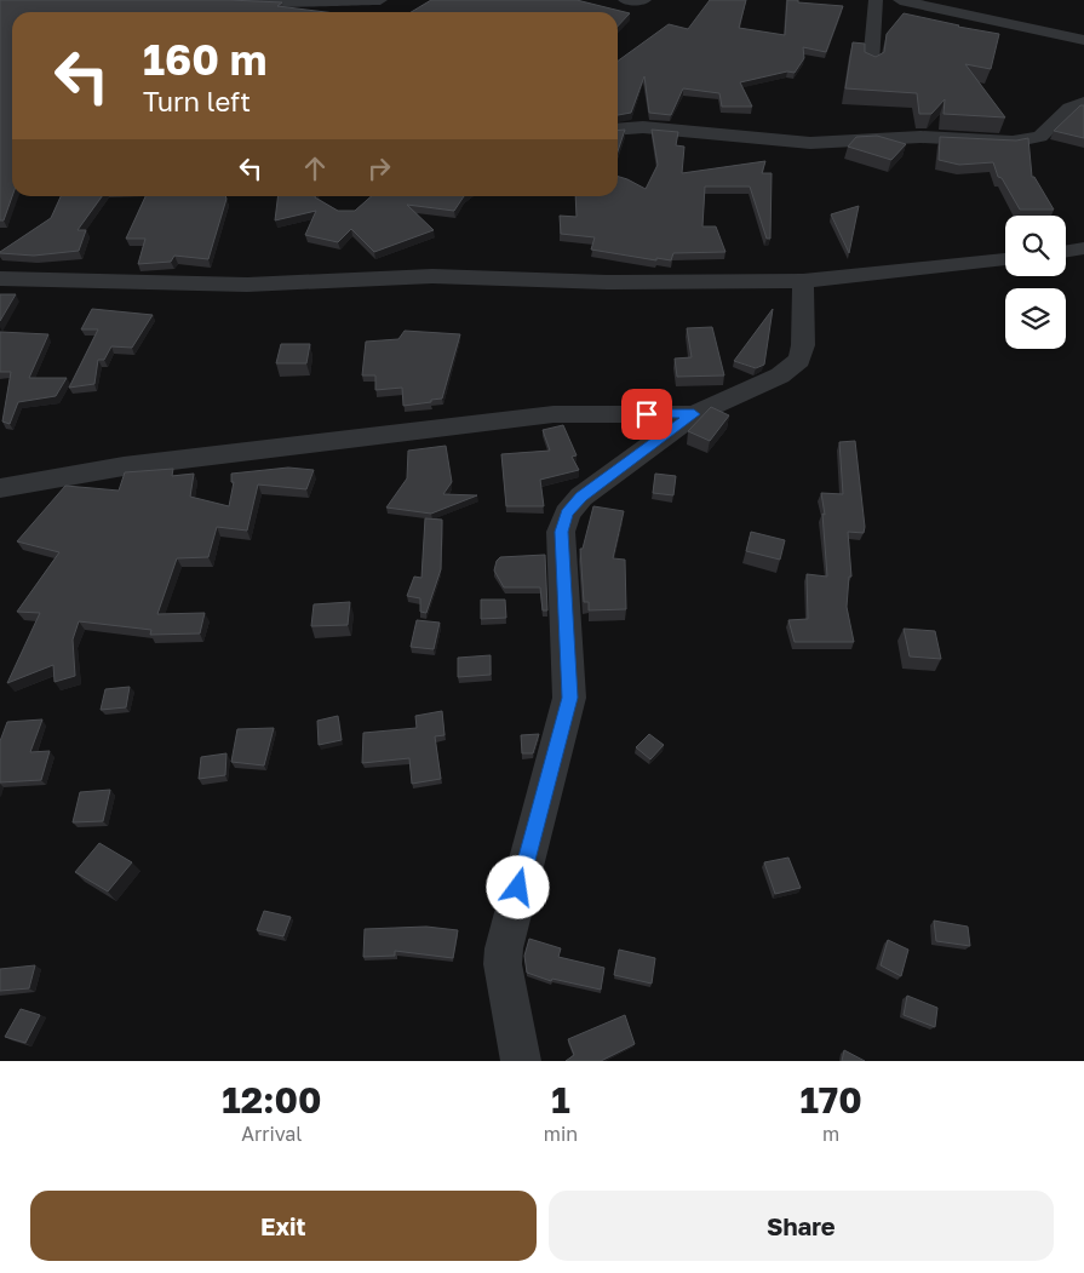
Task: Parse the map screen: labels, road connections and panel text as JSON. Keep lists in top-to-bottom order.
{
  "page": {
    "turn": ["160 m", "Turn left"],
    "eta": [
      "12:00",
      "Arrival",
      "1",
      "min",
      "170",
      "m"
    ],
    "buttons": ["Exit", "Share"]
  }
}
